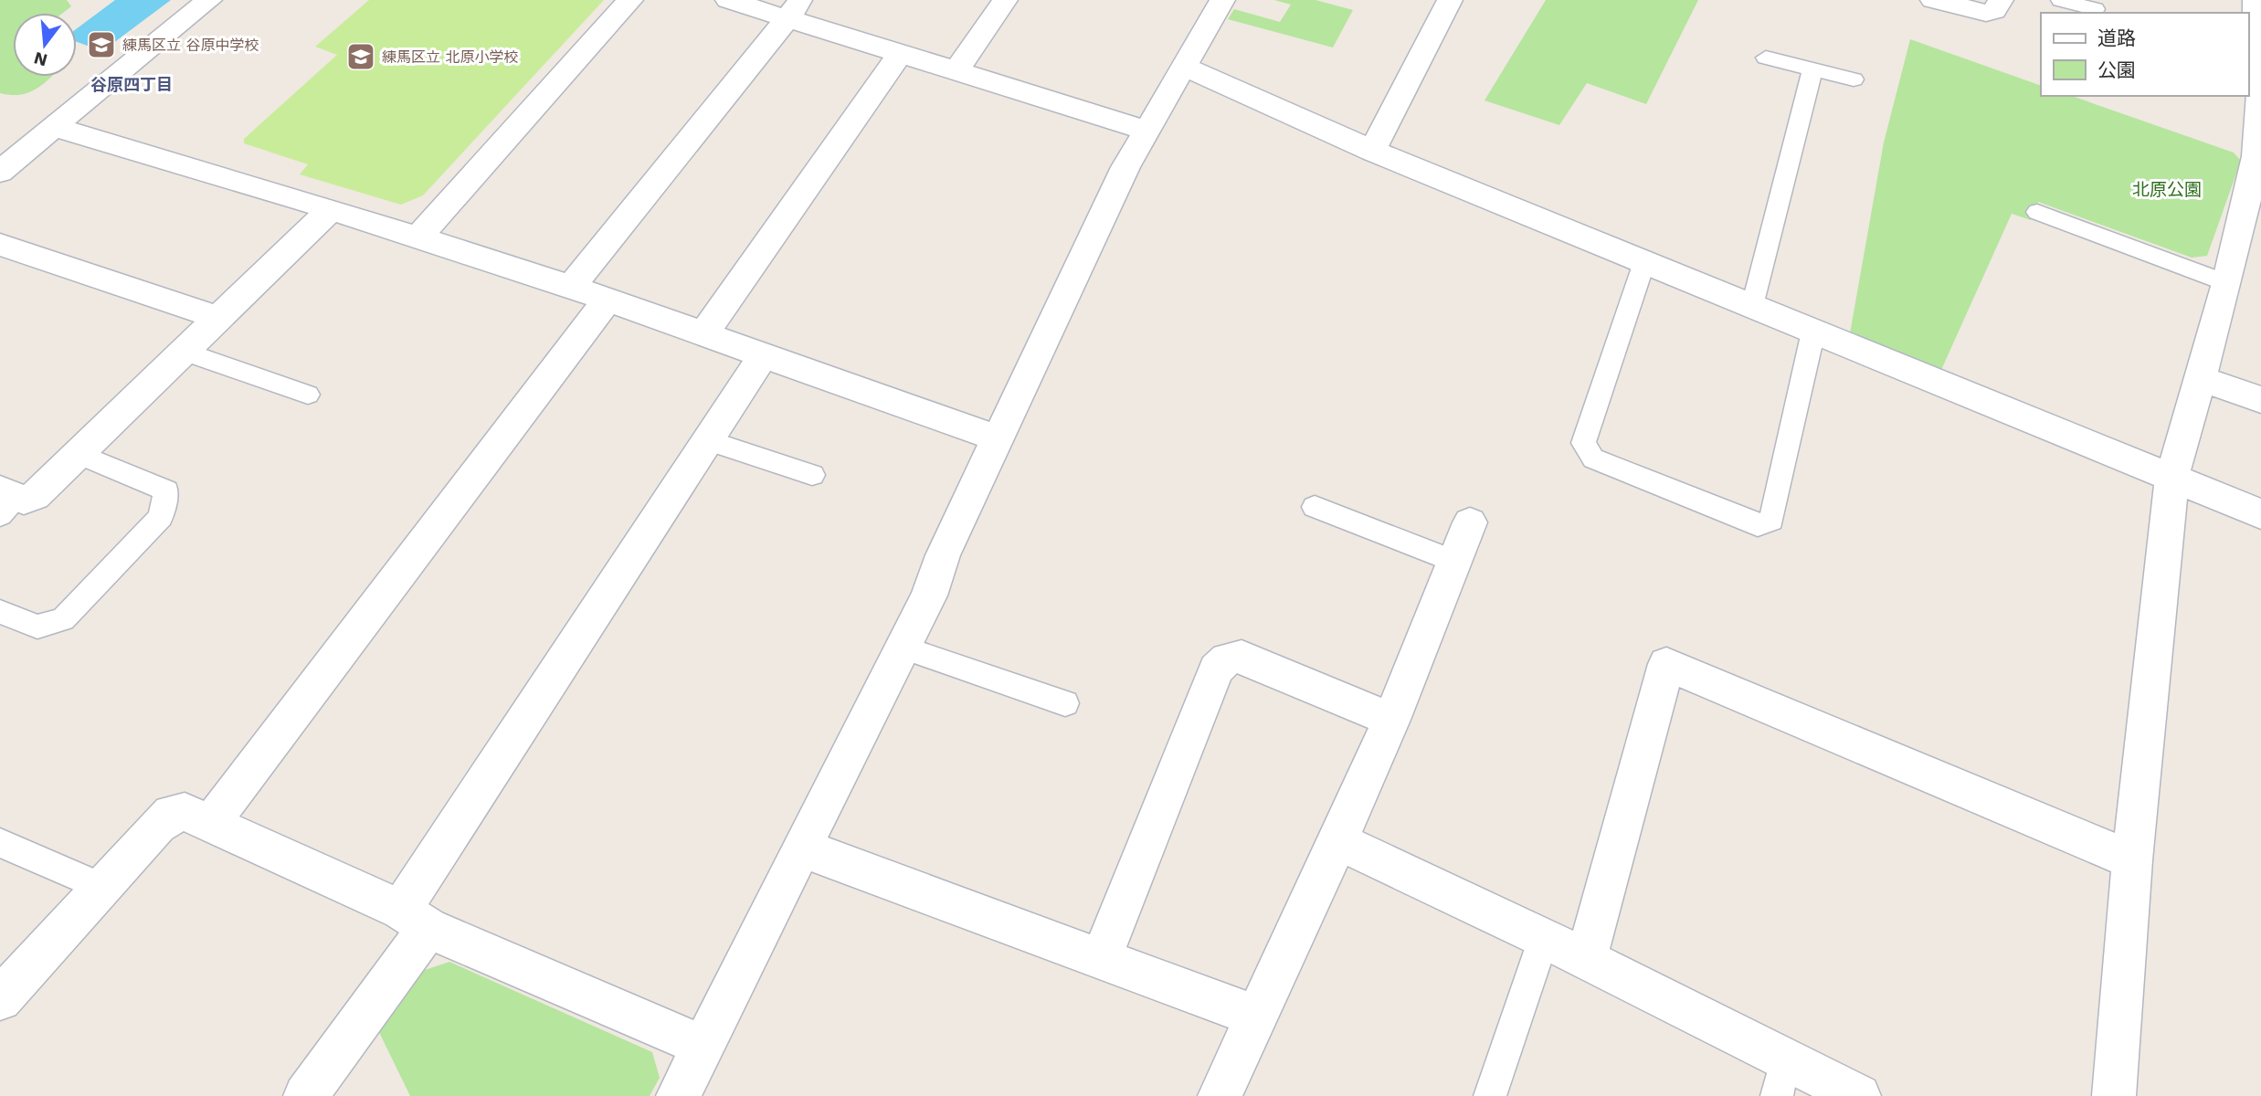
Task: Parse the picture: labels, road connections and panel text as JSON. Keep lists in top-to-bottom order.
{
  "districts": ["谷原四丁目"],
  "parks": ["北原公園"],
  "places": {
    "school or university": ["練馬区立 谷原中学校", "練馬区立 北原小学校"]
  },
  "legend": ["道路", "公園"],
  "north": "bottom"
}
